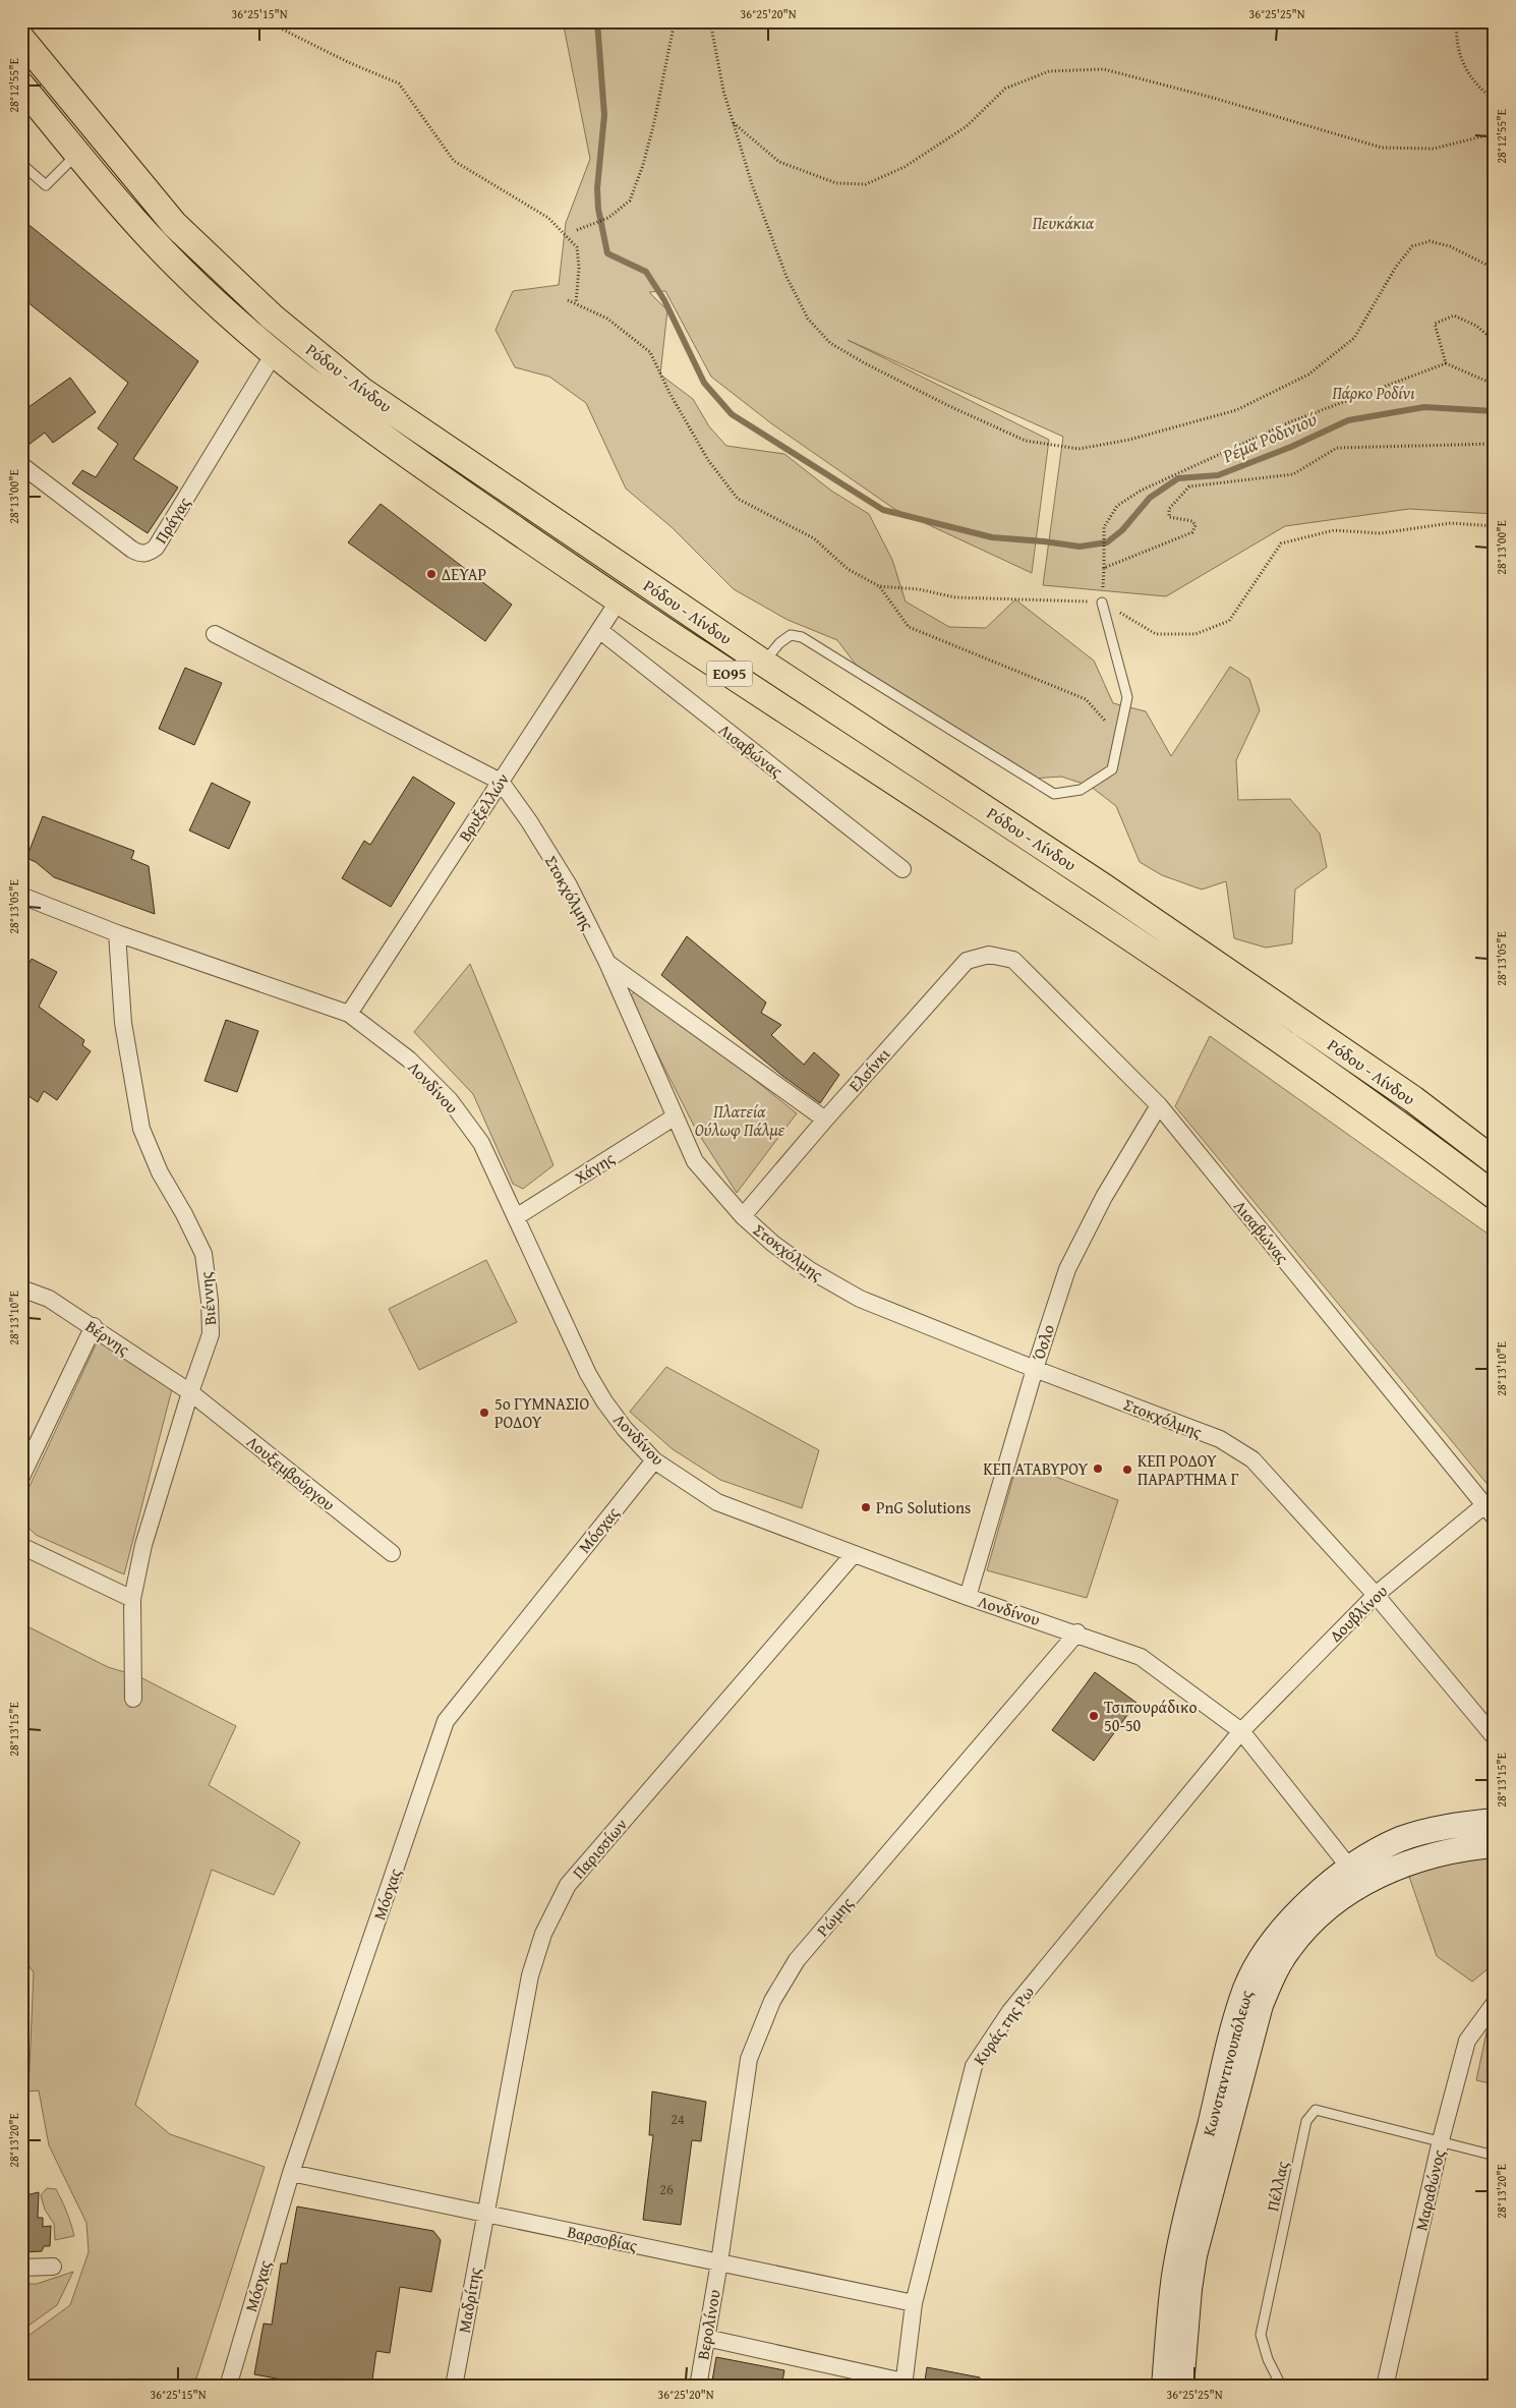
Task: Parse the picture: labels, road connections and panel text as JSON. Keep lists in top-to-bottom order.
{
  "streets": {
    "main road": ["Ρόδου - Λίνδου", "ΕΟ95", "Κωνσταντινουπόλεως"],
    "street": [
      "Πράγας",
      "Λισαβώνας",
      "Βρυξελλών",
      "Στοκχόλμης",
      "Ελσίνκι",
      "Λονδίνου",
      "Χάγης",
      "Βιέννης",
      "Βέρνης",
      "Όσλο",
      "Λουξεμβούργου",
      "Μόσχας",
      "Δουβλίνου",
      "Παρισσίων",
      "Ρώμης",
      "Κυράς της Ρω",
      "Μαραθώνος",
      "Βαρσοβίας",
      "Μαδρίτης",
      "Βερολίνου"
    ],
    "lane": ["Πέλλας"]
  },
  "crossings": [
    ["Ρόδου - Λίνδου", "Πράγας"],
    ["Ρόδου - Λίνδου", "Βρυξελλών"],
    ["Λισαβώνας", "Βρυξελλών"],
    ["Λισαβώνας", "Ελσίνκι"],
    ["Λισαβώνας", "Όσλο"],
    ["Λισαβώνας", "Δουβλίνου"],
    ["Βρυξελλών", "Στοκχόλμης"],
    ["Βρυξελλών", "Λονδίνου"],
    ["Στοκχόλμης", "Ελσίνκι"],
    ["Στοκχόλμης", "Χάγης"],
    ["Στοκχόλμης", "Όσλο"],
    ["Στοκχόλμης", "Δουβλίνου"],
    ["Λονδίνου", "Χάγης"],
    ["Λονδίνου", "Βιέννης"],
    ["Λονδίνου", "Όσλο"],
    ["Λονδίνου", "Μόσχας"],
    ["Λονδίνου", "Δουβλίνου"],
    ["Λονδίνου", "Παρισσίων"],
    ["Λονδίνου", "Ρώμης"],
    ["Λονδίνου", "Κυράς της Ρω"],
    ["Λονδίνου", "Κωνσταντινουπόλεως"],
    ["Βιέννης", "Βέρνης"],
    ["Βιέννης", "Λουξεμβούργου"],
    ["Βέρνης", "Λουξεμβούργου"],
    ["Μόσχας", "Βαρσοβίας"],
    ["Δουβλίνου", "Κυράς της Ρω"],
    ["Παρισσίων", "Βαρσοβίας"],
    ["Παρισσίων", "Μαδρίτης"],
    ["Ρώμης", "Βαρσοβίας"],
    ["Ρώμης", "Βερολίνου"],
    ["Κυράς της Ρω", "Βαρσοβίας"],
    ["Πέλλας", "Μαραθώνος"],
    ["Βαρσοβίας", "Μαδρίτης"],
    ["Βαρσοβίας", "Βερολίνου"]
  ],
  "water": ["Ρέμα Ροδινιού"],
  "parks": ["Πευκάκια", "Πάρκο Ροδίνι", "Πλατεία Ούλωφ Πάλμε"],
  "places": [
    "ΔΕΥΑΡ",
    "5ο ΓΥΜΝΑΣΙΟ ΡΟΔΟΥ",
    "ΚΕΠ ΑΤΑΒΥΡΟΥ",
    "ΚΕΠ ΡΟΔΟΥ ΠΑΡΑΡΤΗΜΑ Γ",
    "PnG Solutions",
    "Τσιπουράδικο 50-50"
  ],
  "house_numbers": ["24", "26"],
  "coordinates": [
    "36°25'15\"N",
    "36°25'20\"N",
    "36°25'25\"N",
    "28°12'55\"E",
    "28°13'00\"E",
    "28°13'05\"E",
    "28°13'10\"E",
    "28°13'15\"E",
    "28°13'20\"E"
  ]
}
